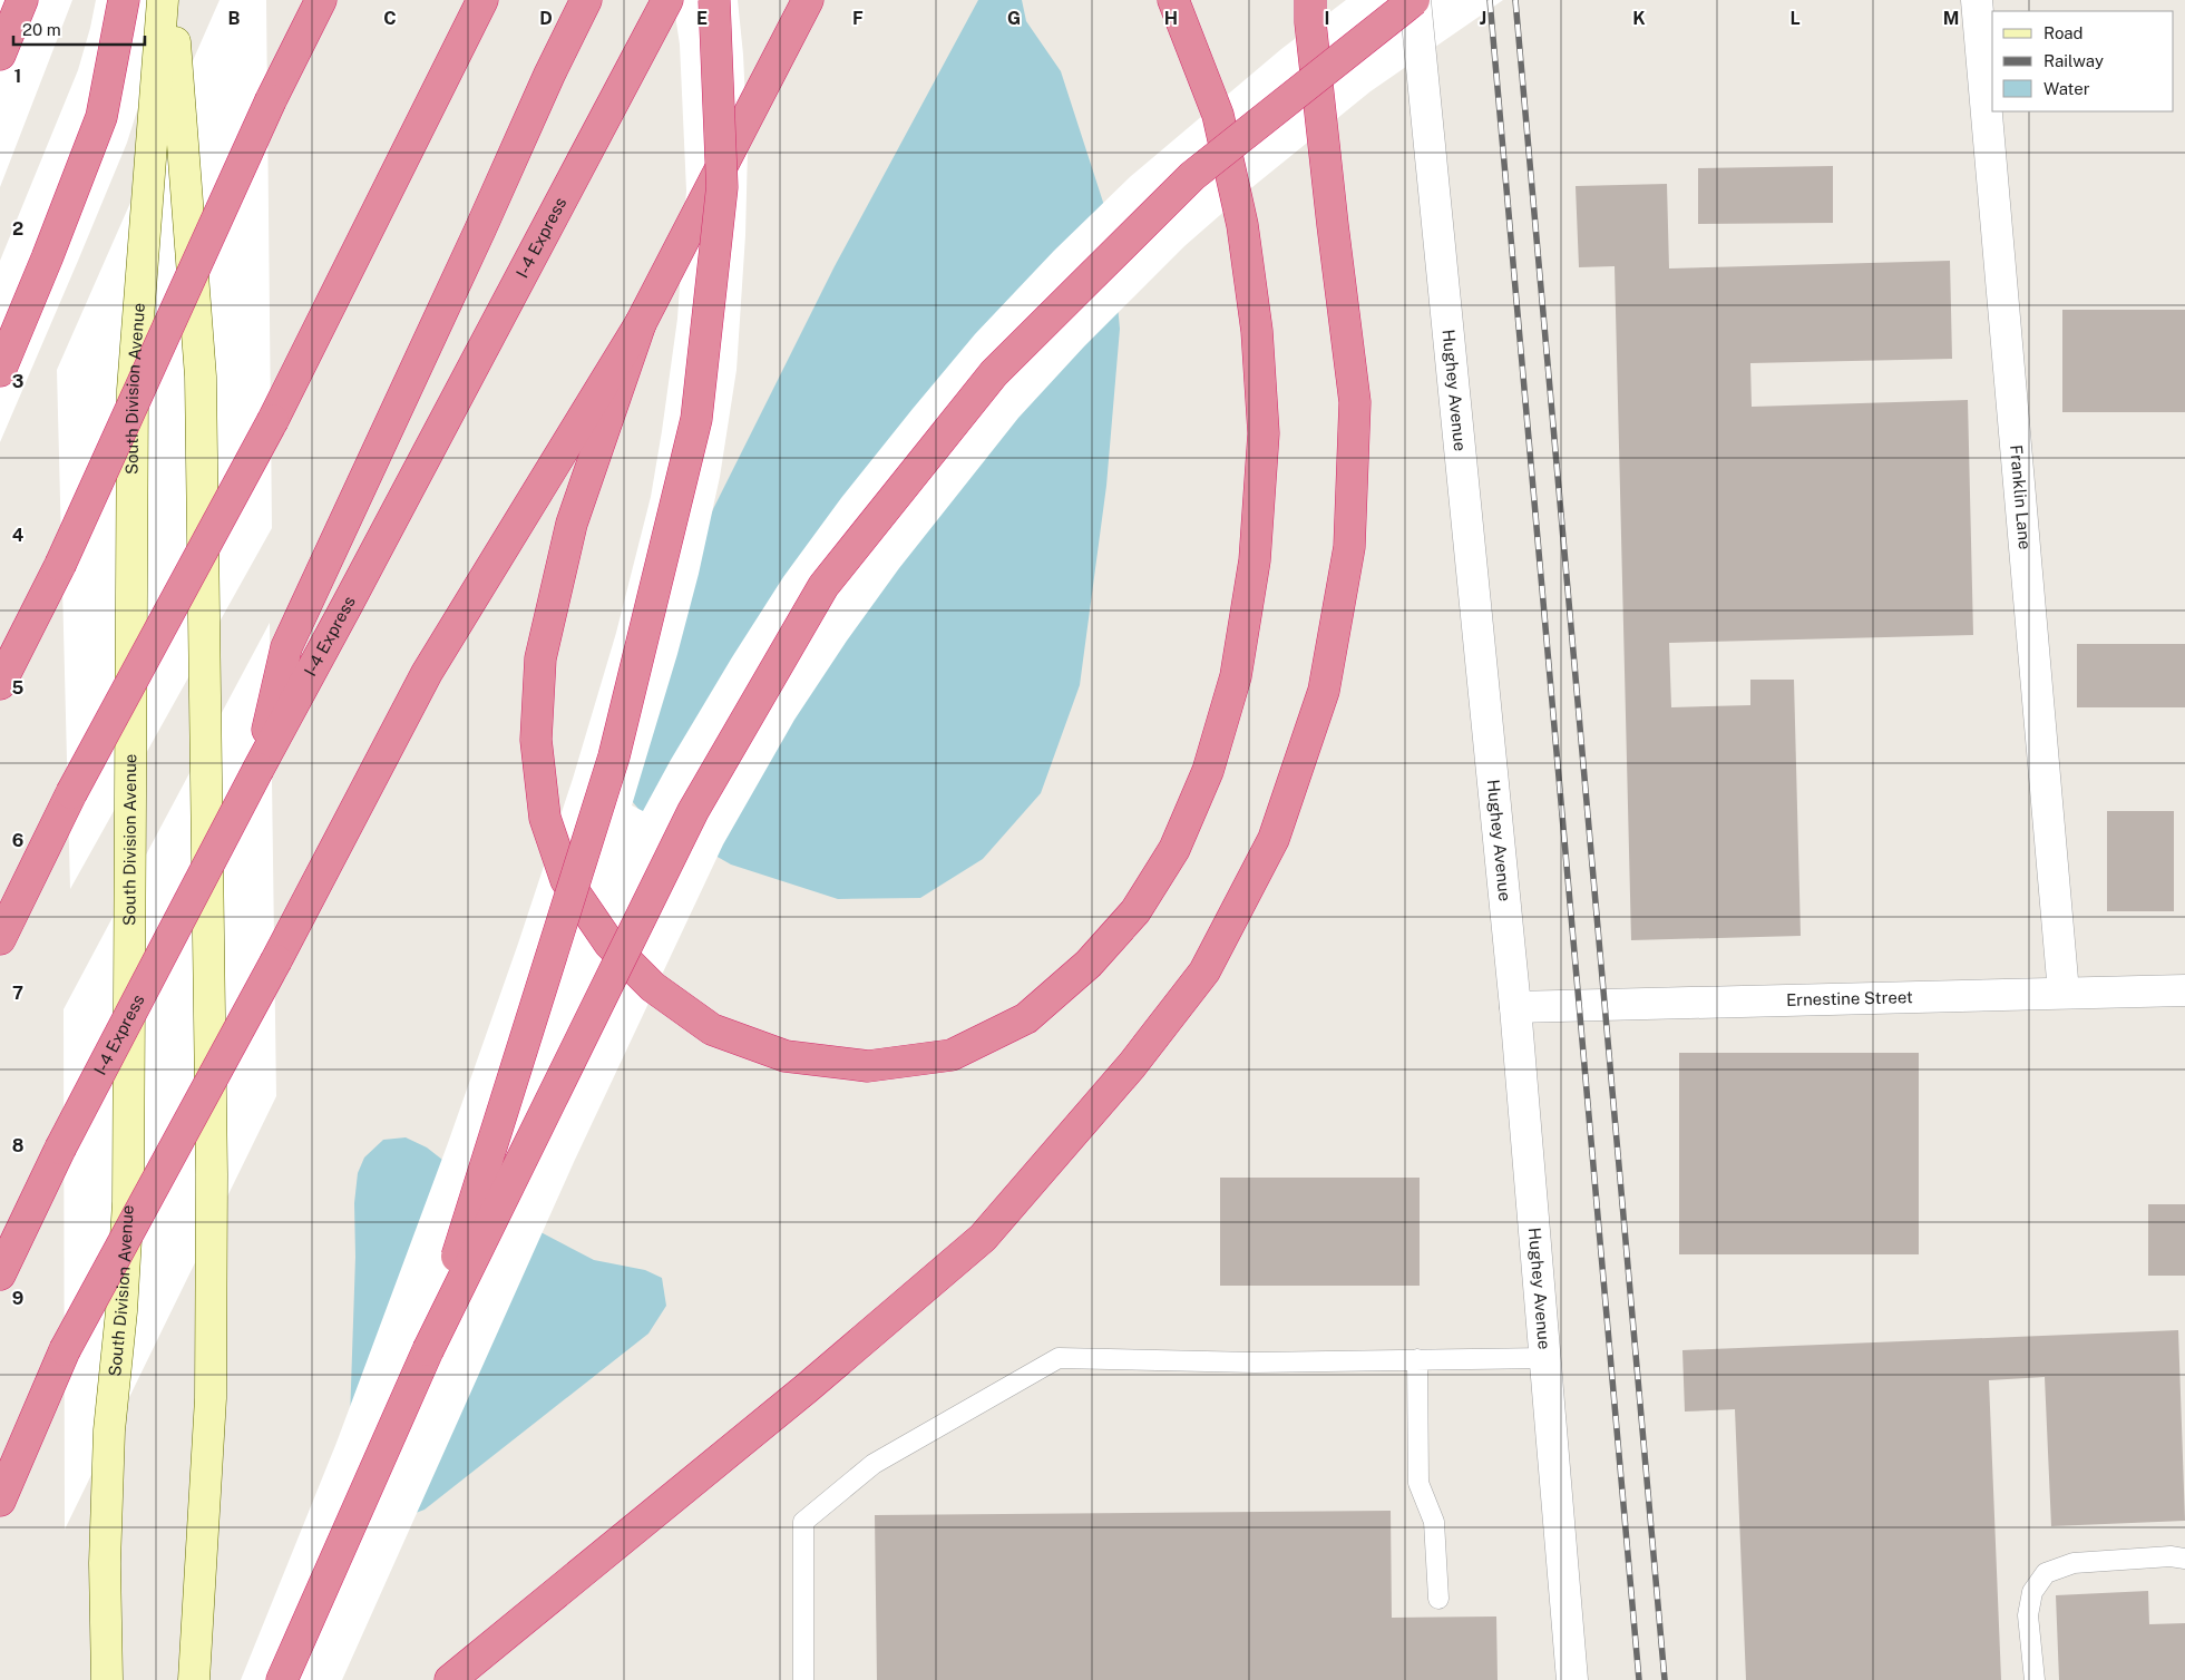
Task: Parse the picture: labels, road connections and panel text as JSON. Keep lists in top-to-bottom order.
{
  "streets": {
    "highway": ["I-4 Express"],
    "street": [
      "South Division Avenue",
      "Hughey Avenue",
      "Franklin Lane",
      "Ernestine Street"
    ]
  },
  "crossings": [
    ["Hughey Avenue", "Ernestine Street"],
    ["Franklin Lane", "Ernestine Street"]
  ],
  "legend": ["Road", "Railway", "Water"],
  "scale_bar": "20 m",
  "grid": {
    "columns": [
      "B",
      "C",
      "D",
      "E",
      "F",
      "G",
      "H",
      "I",
      "J",
      "K",
      "L",
      "M"
    ],
    "rows": [
      "1",
      "2",
      "3",
      "4",
      "5",
      "6",
      "7",
      "8",
      "9"
    ]
  }
}
